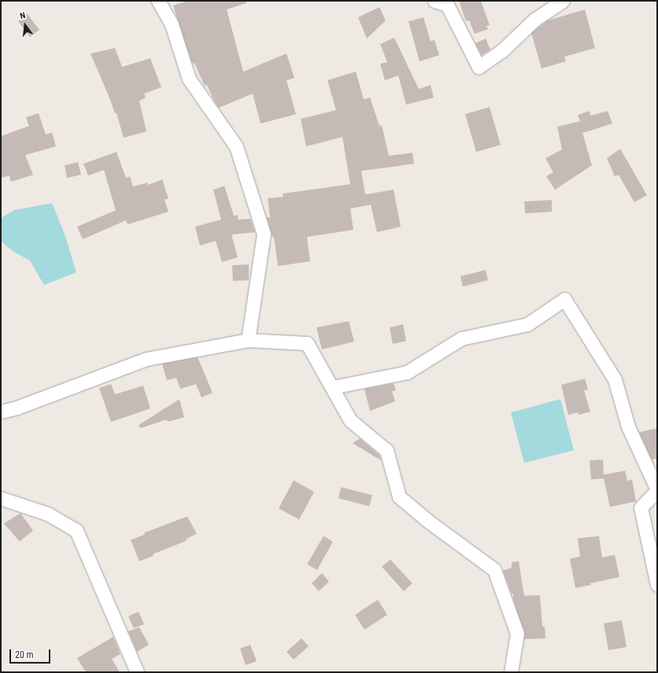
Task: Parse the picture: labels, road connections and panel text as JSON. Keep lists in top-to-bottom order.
{
  "scale_bar": "20 m",
  "north": "top"
}
